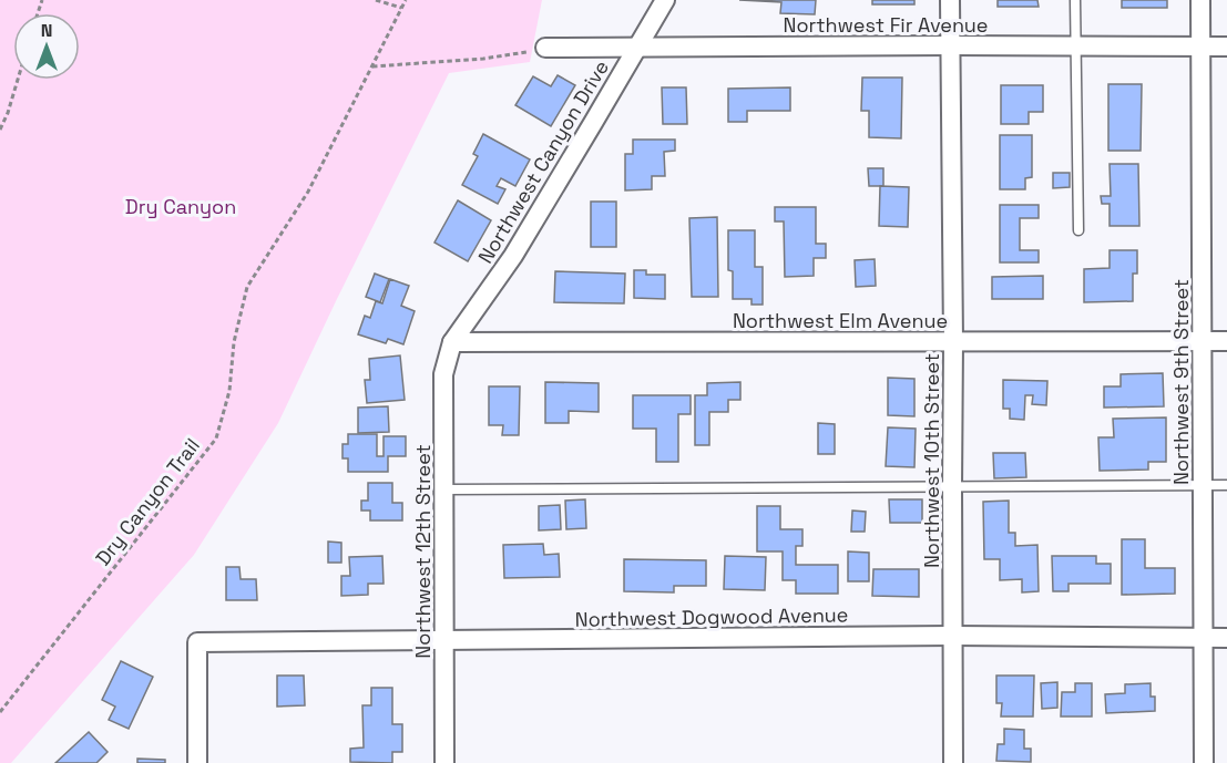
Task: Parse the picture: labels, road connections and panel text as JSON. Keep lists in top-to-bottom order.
{
  "streets": {
    "street": [
      "Northwest Fir Avenue",
      "Northwest Canyon Drive",
      "Northwest Elm Avenue",
      "Northwest 9th Street",
      "Northwest 10th Street",
      "Northwest 12th Street",
      "Northwest Dogwood Avenue"
    ],
    "path": ["Dry Canyon Trail"]
  },
  "crossings": [
    ["Northwest Fir Avenue", "Northwest Canyon Drive"],
    ["Northwest Fir Avenue", "Northwest 9th Street"],
    ["Northwest Fir Avenue", "Northwest 10th Street"],
    ["Northwest Canyon Drive", "Northwest Elm Avenue"],
    ["Northwest Canyon Drive", "Northwest 12th Street"],
    ["Northwest Elm Avenue", "Northwest 9th Street"],
    ["Northwest Elm Avenue", "Northwest 10th Street"],
    ["Northwest Elm Avenue", "Northwest 12th Street"],
    ["Northwest 9th Street", "Northwest Dogwood Avenue"],
    ["Northwest 10th Street", "Northwest Dogwood Avenue"],
    ["Northwest 12th Street", "Northwest Dogwood Avenue"]
  ],
  "parks": ["Dry Canyon"],
  "north": "top"
}
